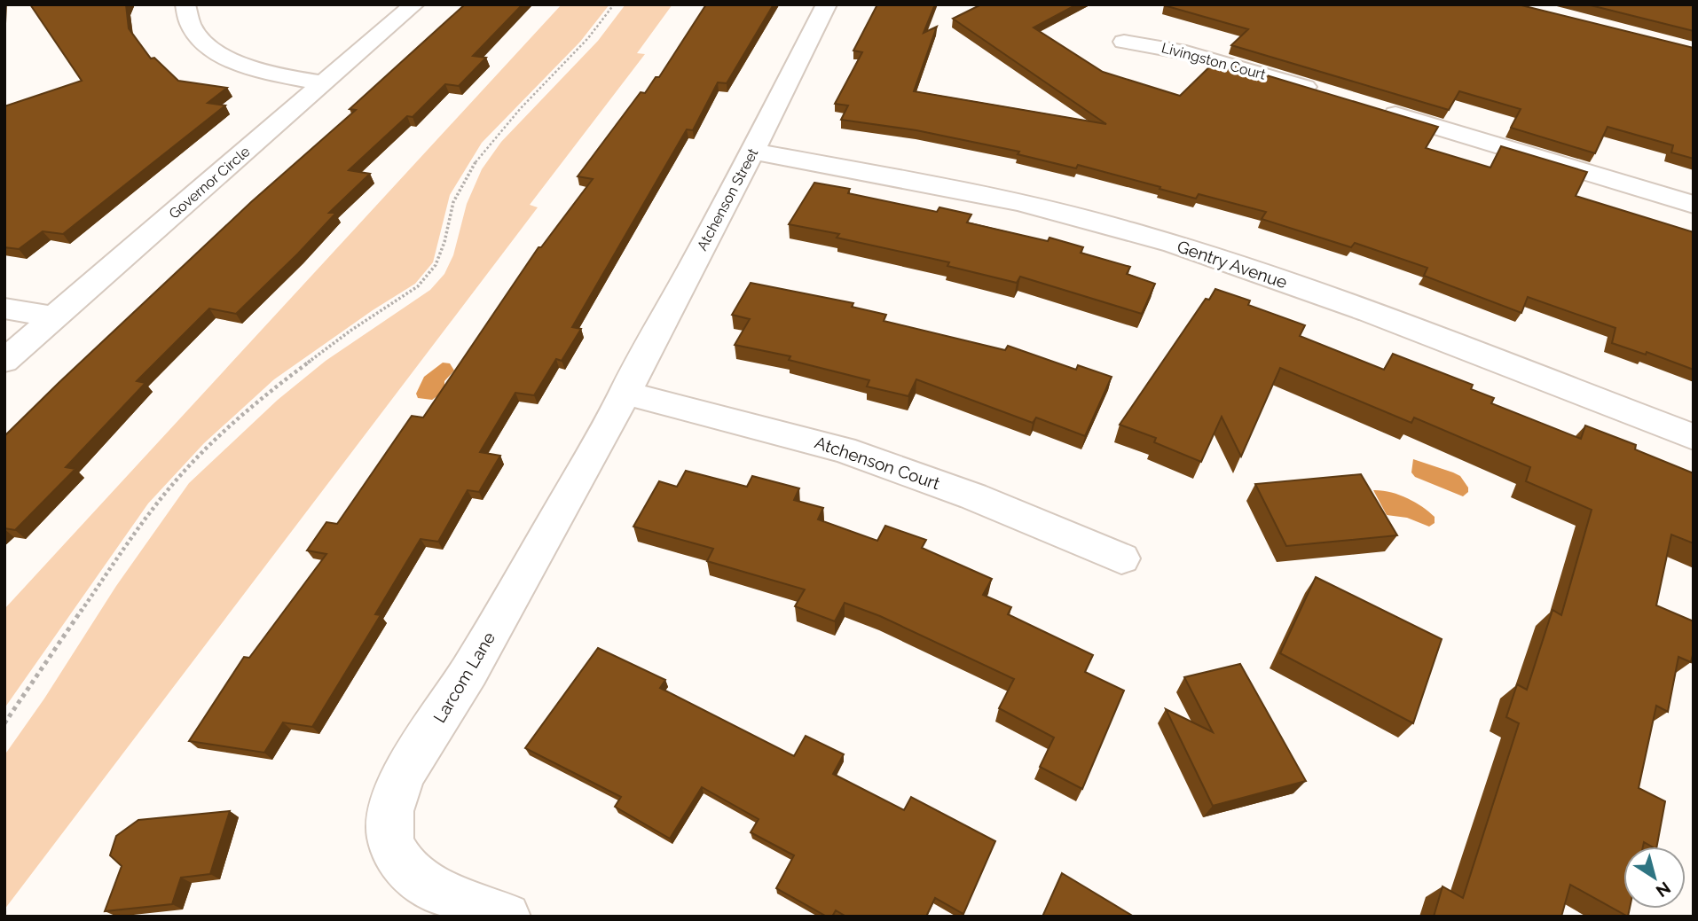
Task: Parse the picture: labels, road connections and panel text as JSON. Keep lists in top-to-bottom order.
{
  "streets": {
    "street": [
      "Livingston Court",
      "Governor Circle",
      "Atchenson Street",
      "Gentry Avenue",
      "Atchenson Court",
      "Larcom Lane"
    ]
  },
  "crossings": [
    ["Atchenson Street", "Gentry Avenue"],
    ["Atchenson Street", "Atchenson Court"],
    ["Atchenson Street", "Larcom Lane"],
    ["Atchenson Court", "Larcom Lane"]
  ],
  "north": "bottom right"
}
